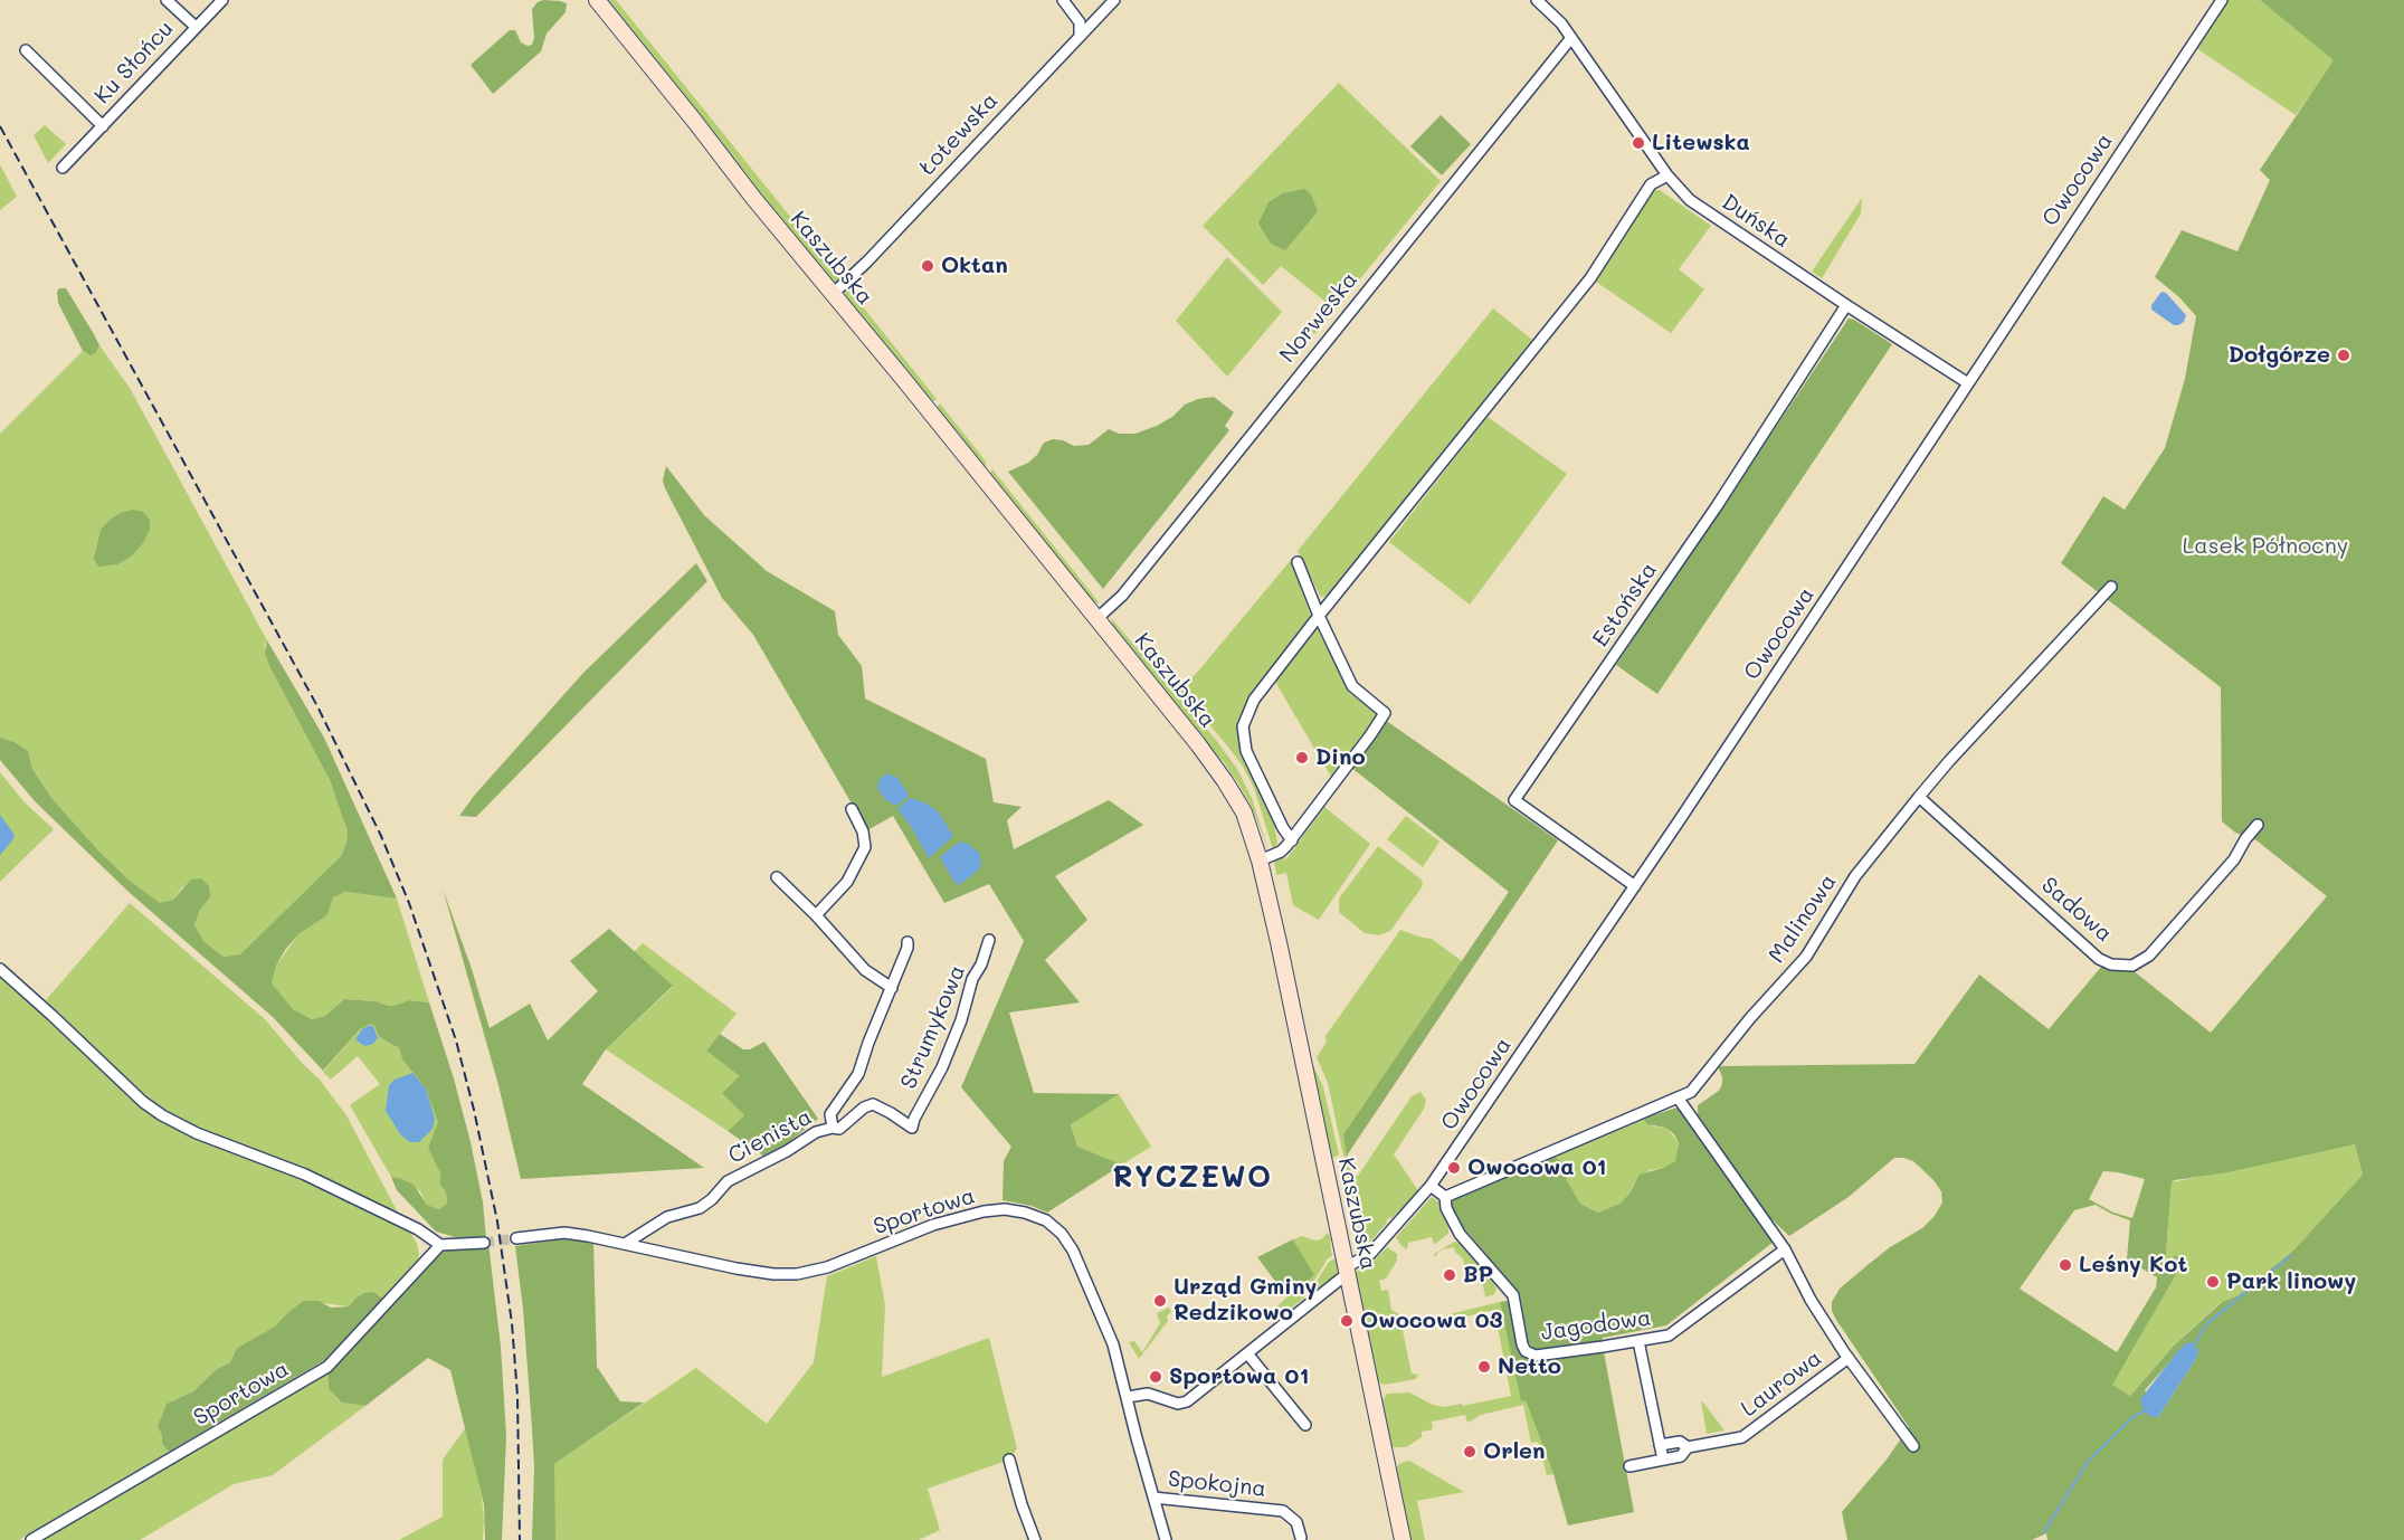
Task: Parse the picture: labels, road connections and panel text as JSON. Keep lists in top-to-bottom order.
{
  "streets": {
    "main road": ["Kaszubska"],
    "street": [
      "Ku Słońcu",
      "Łotewska",
      "Owocowa",
      "Duńska",
      "Norweska",
      "Estońska",
      "Sadowa",
      "Malinowa",
      "Strumykowa",
      "Cienista",
      "Sportowa",
      "Jagodowa",
      "Laurowa",
      "Spokojna"
    ]
  },
  "crossings": [
    ["Łotewska", "Kaszubska"],
    ["Owocowa", "Duńska"],
    ["Owocowa", "Kaszubska"],
    ["Owocowa", "Estońska"],
    ["Owocowa", "Sportowa"],
    ["Duńska", "Norweska"],
    ["Duńska", "Estońska"],
    ["Kaszubska", "Norweska"],
    ["Sadowa", "Malinowa"],
    ["Malinowa", "Jagodowa"],
    ["Strumykowa", "Cienista"],
    ["Cienista", "Sportowa"],
    ["Sportowa", "Spokojna"]
  ],
  "districts": ["RYCZEWO"],
  "parks": ["Lasek Północny"],
  "places": [
    "Litewska",
    "Oktan",
    "Dołgórze",
    "Dino",
    "Owocowa 01",
    "Leśny Kot",
    "BP",
    "Park linowy",
    "Urząd Gminy Redzikowo",
    "Owocowa 03",
    "Netto",
    "Sportowa 01",
    "Orlen"
  ]
}
